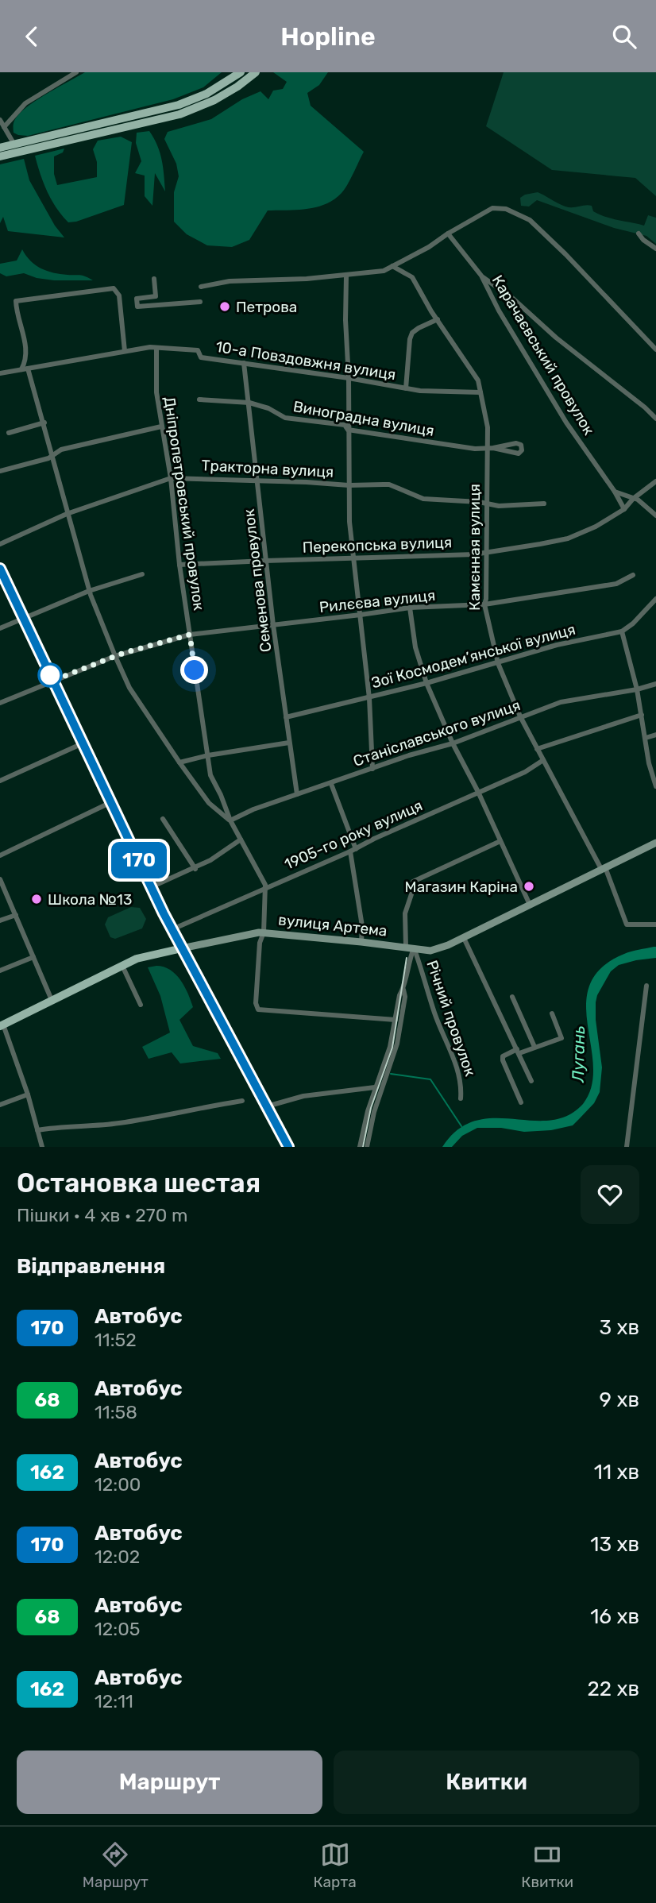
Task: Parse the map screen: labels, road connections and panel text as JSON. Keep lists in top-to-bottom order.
{
  "streets": {
    "main road": ["вулиця Артема"],
    "street": [
      "Карачаєвський провулок",
      "10-а Повздовжня вулиця",
      "Виноградна вулиця",
      "Тракторна вулиця",
      "Дніпропетровський провулок",
      "Перекопська вулиця",
      "Камєнная вулиця",
      "Семенова провулок",
      "Рилєєва вулиця",
      "Зої Космодем’янської вулиця",
      "Станіславського вулиця",
      "1905-го року вулиця",
      "Річний провулок"
    ]
  },
  "crossings": [
    ["Карачаєвський провулок", "Перекопська вулиця"],
    ["10-а Повздовжня вулиця", "Дніпропетровський провулок"],
    ["10-а Повздовжня вулиця", "Камєнная вулиця"],
    ["10-а Повздовжня вулиця", "Семенова провулок"],
    ["Виноградна вулиця", "Камєнная вулиця"],
    ["Виноградна вулиця", "Семенова провулок"],
    ["Тракторна вулиця", "Дніпропетровський провулок"],
    ["Тракторна вулиця", "Камєнная вулиця"],
    ["Тракторна вулиця", "Семенова провулок"],
    ["Дніпропетровський провулок", "Перекопська вулиця"],
    ["Дніпропетровський провулок", "Рилєєва вулиця"],
    ["Дніпропетровський провулок", "Станіславського вулиця"],
    ["Перекопська вулиця", "Камєнная вулиця"],
    ["Перекопська вулиця", "Семенова провулок"],
    ["Камєнная вулиця", "Рилєєва вулиця"],
    ["Камєнная вулиця", "Зої Космодем’янської вулиця"],
    ["Камєнная вулиця", "Станіславського вулиця"],
    ["Камєнная вулиця", "1905-го року вулиця"],
    ["Камєнная вулиця", "вулиця Артема"],
    ["Семенова провулок", "Рилєєва вулиця"],
    ["Семенова провулок", "Зої Космодем’янської вулиця"],
    ["Семенова провулок", "Станіславського вулиця"],
    ["вулиця Артема", "Річний провулок"]
  ],
  "water": ["Лугань"],
  "places": ["Петрова", "Магазин Каріна", "Школа №13"],
  "lines": ["bus line 170"],
  "page": {
    "header": "Hopline",
    "on_map": "170",
    "heading": [
      ["Остановка шестая", "Пішки · 4 хв · 270 m"],
      "Відправлення"
    ],
    "list": [
      {
        "mark": "170",
        "name": "Автобус",
        "note": "11:52",
        "value": "3 хв"
      },
      {
        "mark": "68",
        "name": "Автобус",
        "note": "11:58",
        "value": "9 хв"
      },
      {
        "mark": "162",
        "name": "Автобус",
        "note": "12:00",
        "value": "11 хв"
      },
      {
        "mark": "170",
        "name": "Автобус",
        "note": "12:02",
        "value": "13 хв"
      },
      {
        "mark": "68",
        "name": "Автобус",
        "note": "12:05",
        "value": "16 хв"
      },
      {
        "mark": "162",
        "name": "Автобус",
        "note": "12:11",
        "value": "22 хв"
      }
    ],
    "buttons": ["Маршрут", "Квитки"],
    "tabs": ["Маршрут", "Карта", "Квитки"]
  }
}
